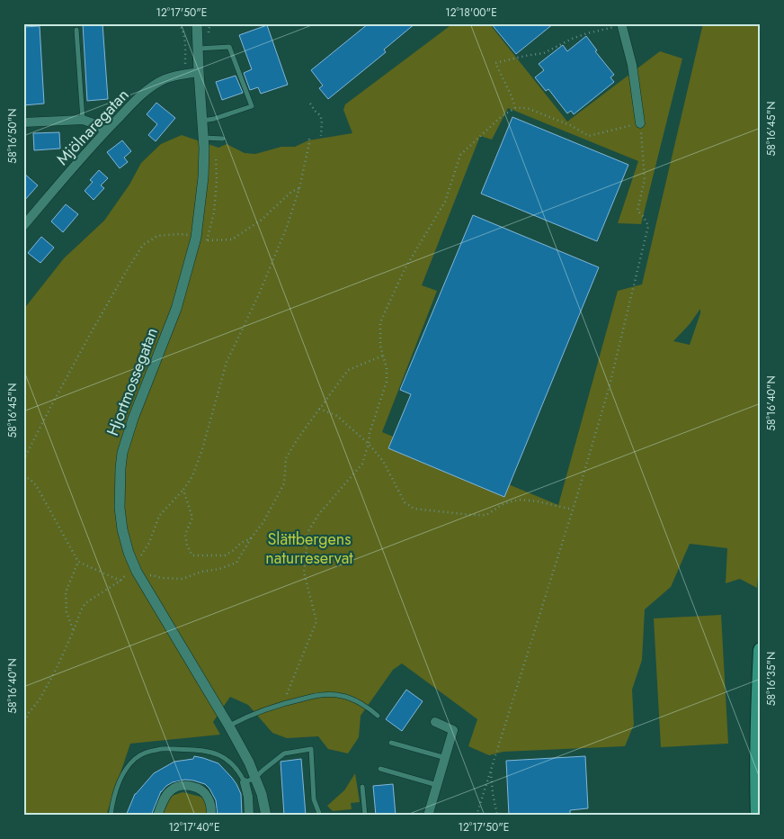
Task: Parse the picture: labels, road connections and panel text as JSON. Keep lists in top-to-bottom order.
{
  "streets": {
    "street": ["Mjölnaregatan", "Hjortmossegatan"]
  },
  "crossings": [
    ["Mjölnaregatan", "Hjortmossegatan"]
  ],
  "parks": ["Slättbergens naturreservat"],
  "coordinates": [
    "12°17'50\"E",
    "12°18'00\"E",
    "58°16'45\"N",
    "58°16'50\"N",
    "58°16'40\"N",
    "58°16'35\"N",
    "12°17'40\"E"
  ]
}
